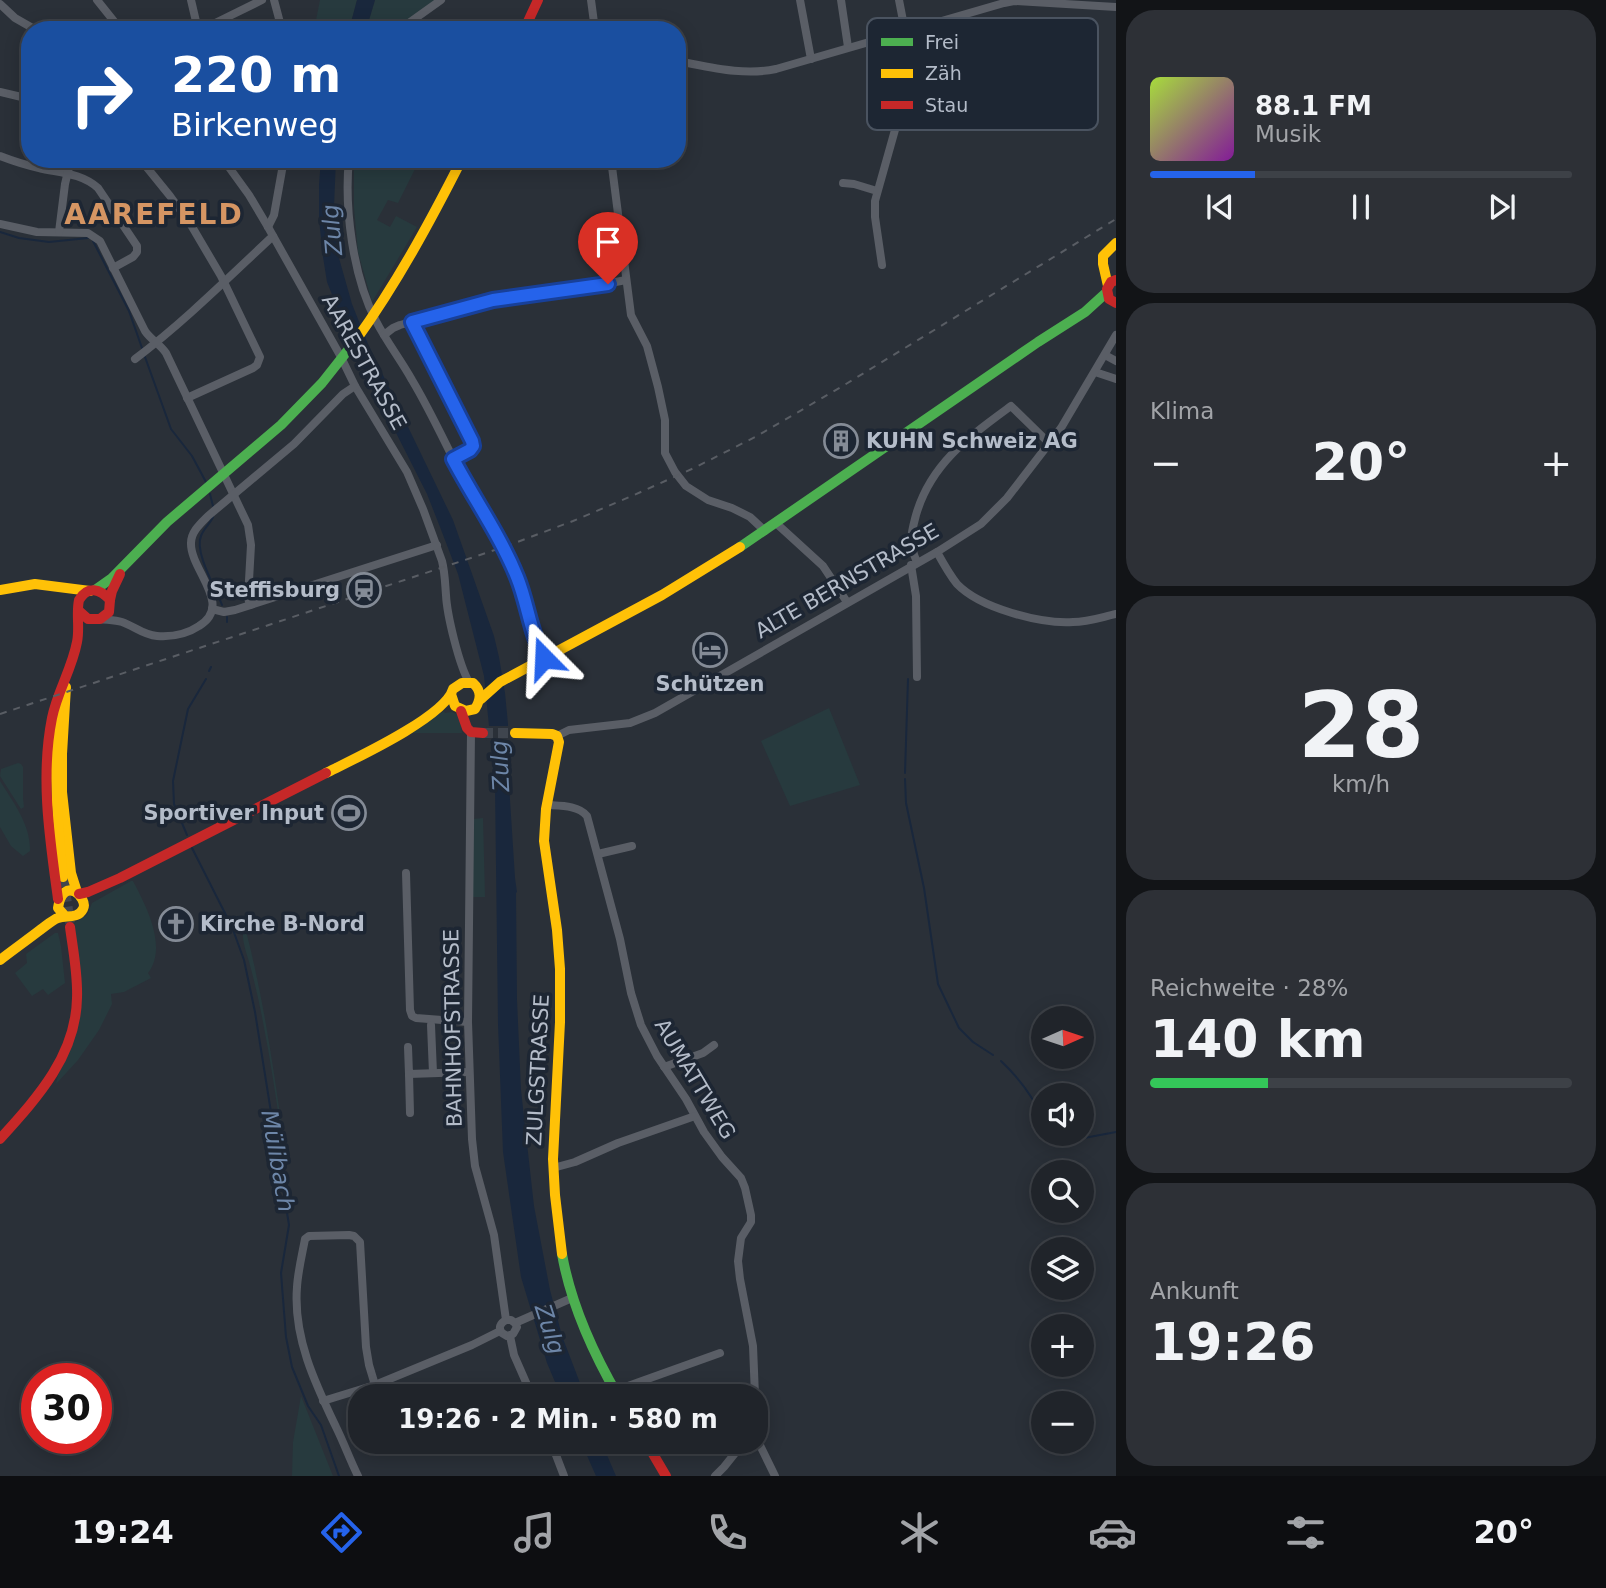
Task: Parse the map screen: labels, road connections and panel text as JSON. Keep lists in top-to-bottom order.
{
  "streets": {
    "main road": ["ALTE BERNSTRASSE", "ZULGSTRASSE"],
    "street": ["AARESTRASSE", "BAHNHOFSTRASSE", "AUMATTWEG"]
  },
  "crossings": [
    ["ALTE BERNSTRASSE", "ZULGSTRASSE"],
    ["ZULGSTRASSE", "AUMATTWEG"]
  ],
  "districts": ["AAREFELD"],
  "water": ["Zulg", "Mülibach"],
  "places": {
    "building": ["KUHN Schweiz AG"],
    "station": ["Steffisburg"],
    "hotel": ["Schützen"],
    "sports": ["Sportiver Input"],
    "church": ["Kirche B-Nord"]
  },
  "legend": ["Frei", "Zäh", "Stau"],
  "north": "right",
  "page": {
    "turn": ["220 m", "Birkenweg"],
    "song": ["88.1 FM", "Musik"],
    "tile": [
      "Klima",
      ["28", "km/h"],
      ["Reichweite · 28%", "140 km"],
      ["Ankunft", "19:26"]
    ],
    "heat": ["−", "20°", "+"],
    "map_buttons": ["+", "−"],
    "limit": "30",
    "trip": "19:26 · 2 Min. · 580 m",
    "tabs": ["19:24", "20°"]
  }
}
